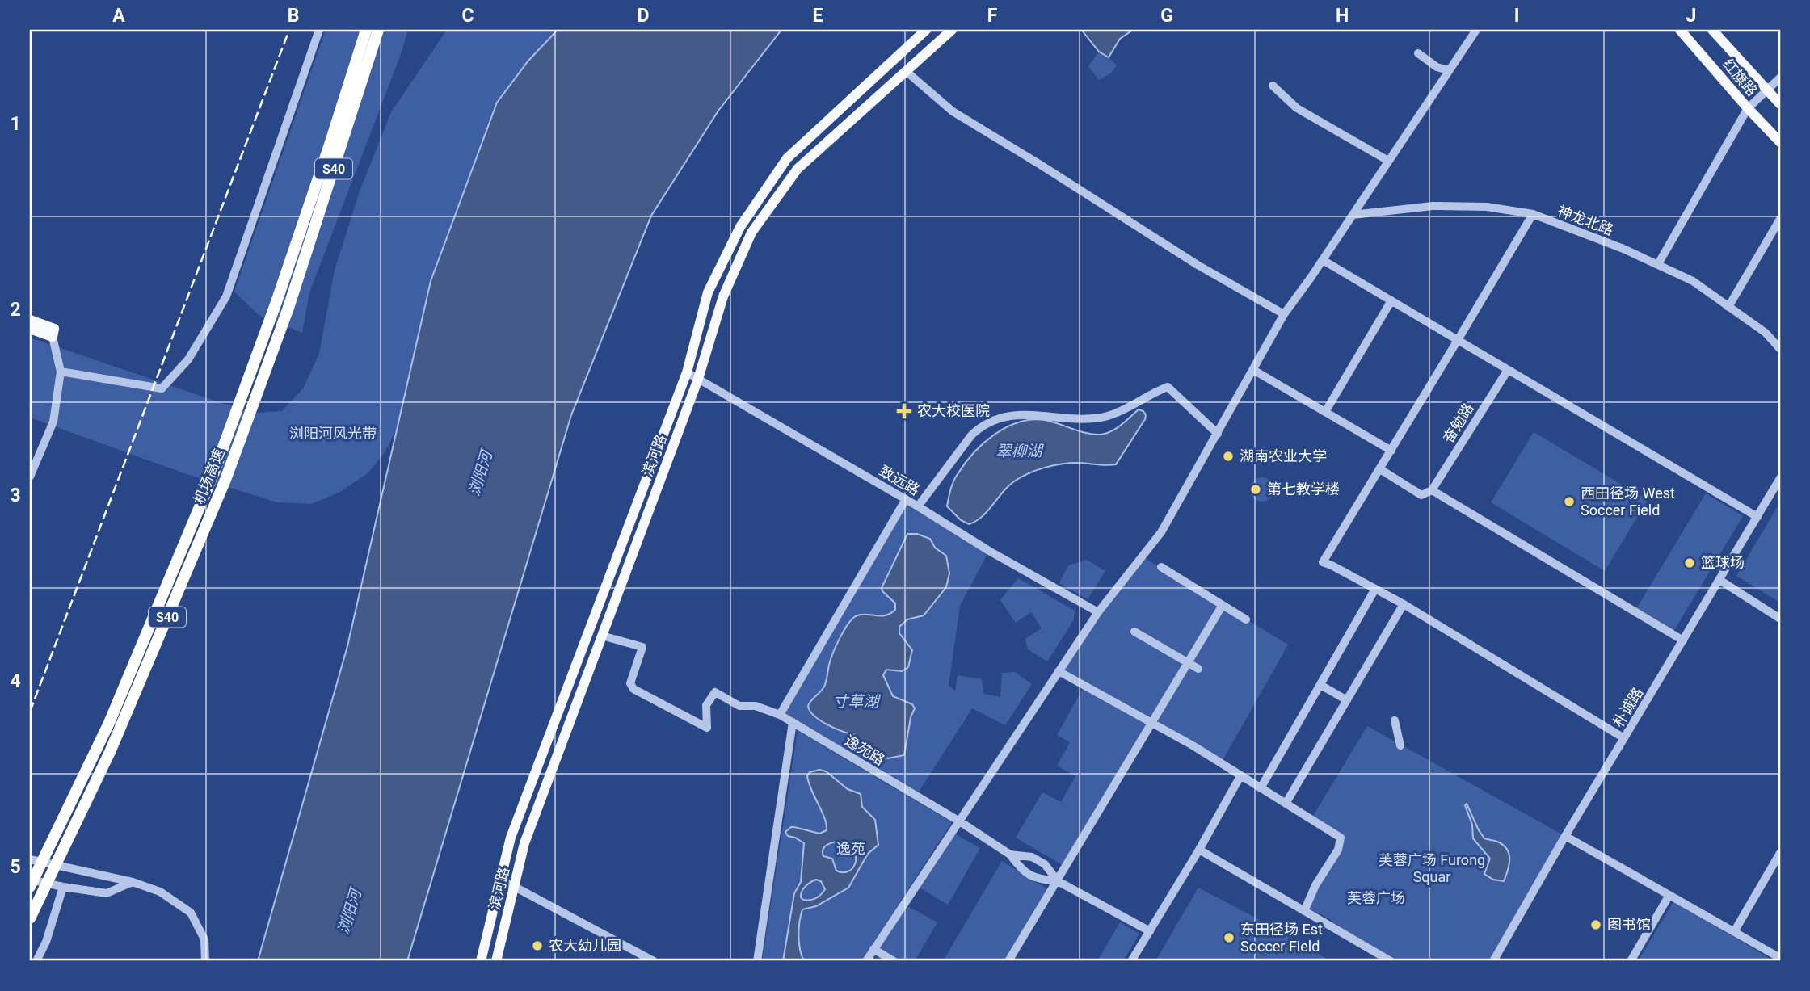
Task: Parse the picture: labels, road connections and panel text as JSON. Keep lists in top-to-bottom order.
{
  "streets": {
    "highway": ["S40", "机场高速"],
    "main road": ["红旗路", "滨河路"],
    "street": [
      "神龙北路",
      "奋勉路",
      "致远路",
      "朴诚路",
      "逸苑路"
    ]
  },
  "crossings": [
    ["滨河路", "致远路"],
    ["滨河路", "逸苑路"]
  ],
  "water": ["翠柳湖", "浏阳河", "寸草湖"],
  "parks": [
    "浏阳河风光带",
    "逸苑",
    "芙蓉广场 Furong Squar",
    "芙蓉广场"
  ],
  "places": {
    "health": ["农大校医院"],
    "other": [
      "湖南农业大学",
      "第七教学楼",
      "西田径场 West Soccer Field",
      "篮球场",
      "图书馆",
      "东田径场 Est Soccer Field",
      "农大幼儿园"
    ]
  },
  "grid": {
    "columns": [
      "A",
      "B",
      "C",
      "D",
      "E",
      "F",
      "G",
      "H",
      "I",
      "J"
    ],
    "rows": [
      "1",
      "2",
      "3",
      "4",
      "5"
    ]
  }
}
